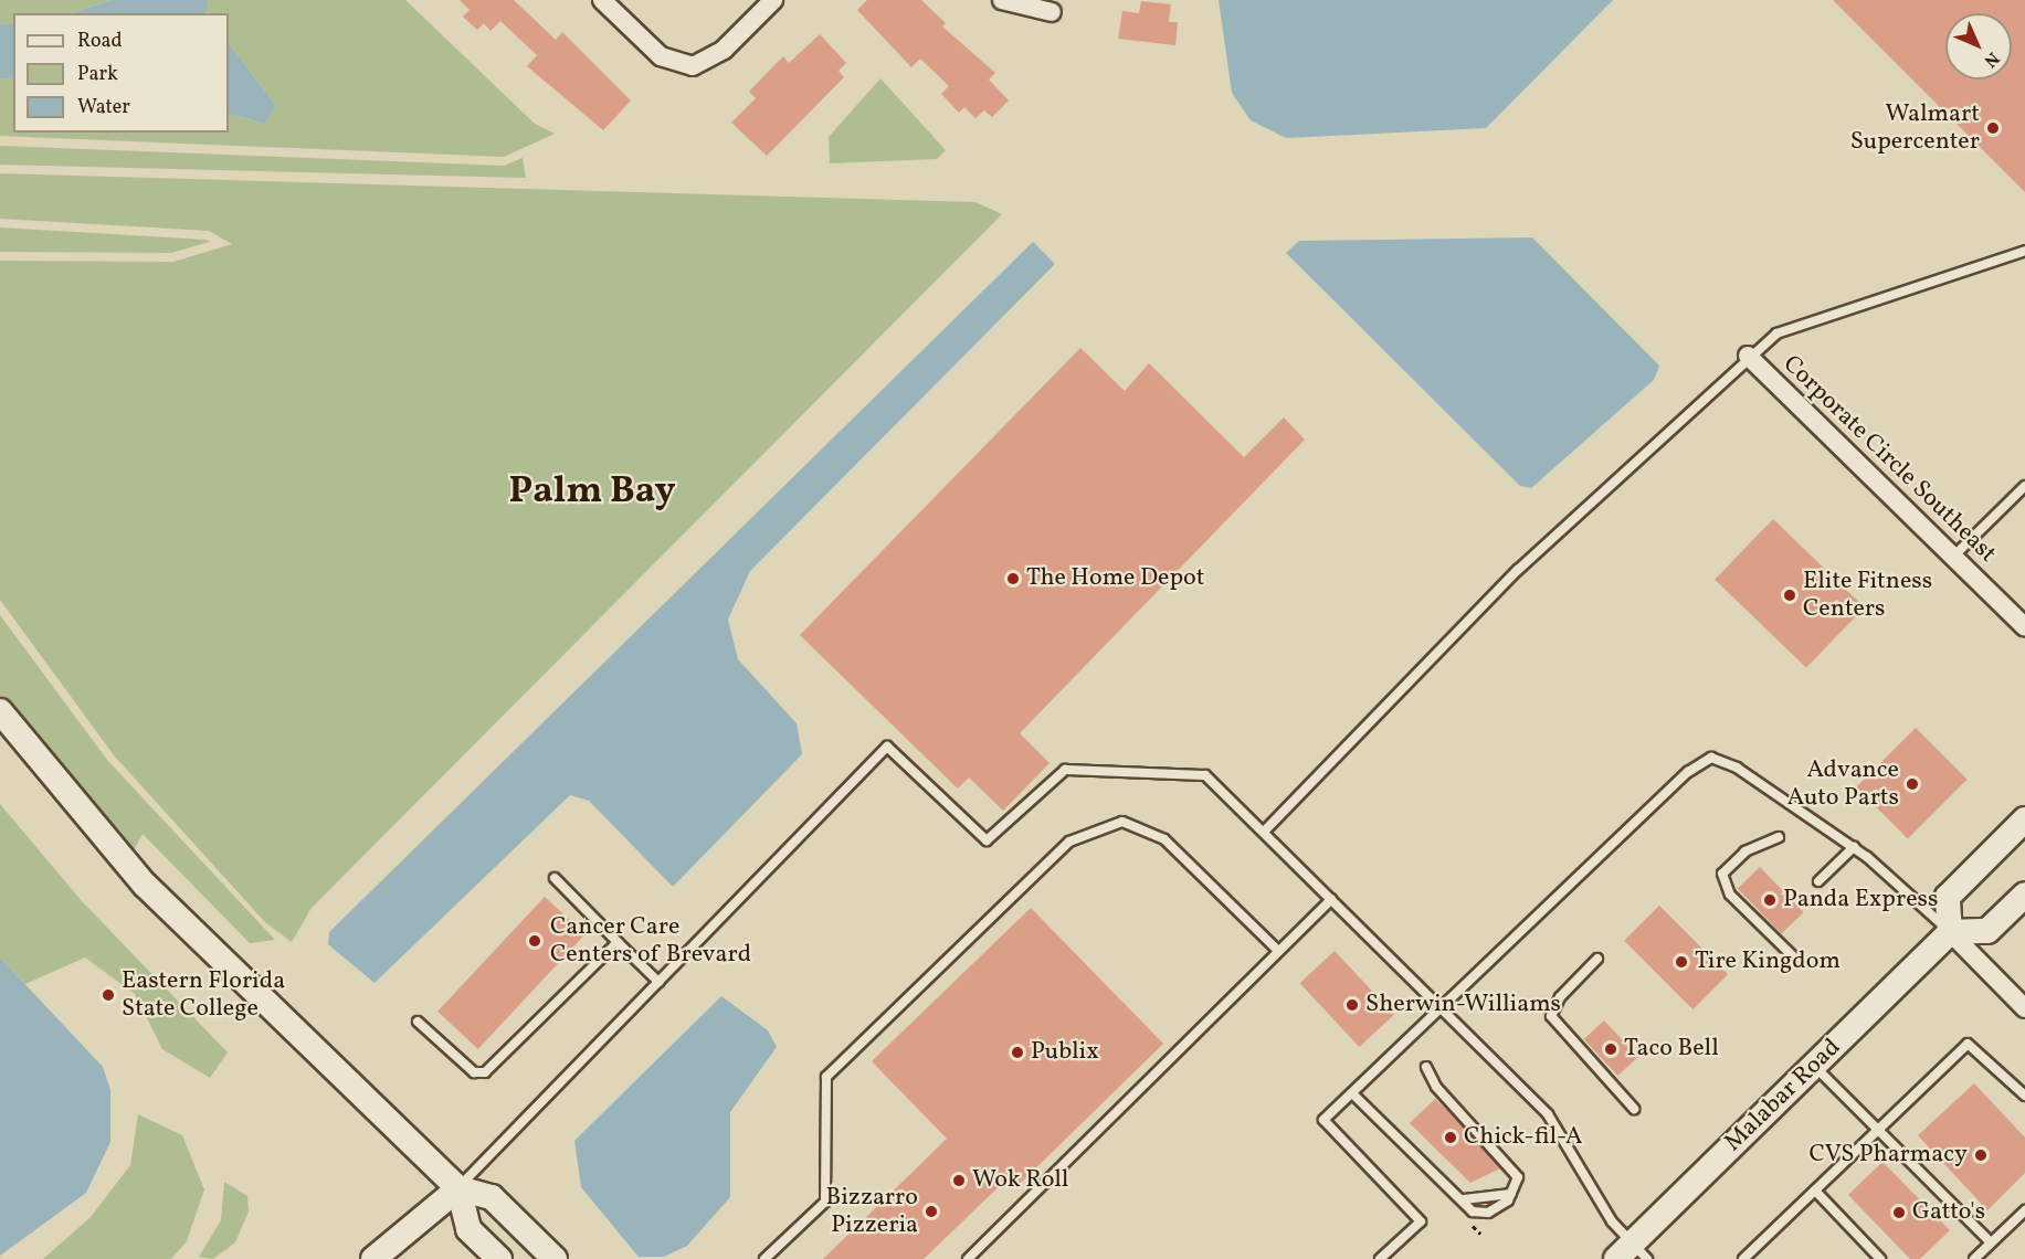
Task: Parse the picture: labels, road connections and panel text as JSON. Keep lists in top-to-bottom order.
{
  "streets": {
    "street": ["Corporate Circle Southeast", "Malabar Road"]
  },
  "districts": ["Palm Bay"],
  "places": [
    "Walmart Supercenter",
    "The Home Depot",
    "Elite Fitness Centers",
    "Advance Auto Parts",
    "Panda Express",
    "Cancer Care Centers of Brevard",
    "Tire Kingdom",
    "Eastern Florida State College",
    "Sherwin-Williams",
    "Taco Bell",
    "Publix",
    "Chick-fil-A",
    "CVS Pharmacy",
    "Wok Roll",
    "Bizzarro Pizzeria",
    "Gatto's"
  ],
  "legend": ["Road", "Park", "Water"],
  "north": "bottom right"
}
